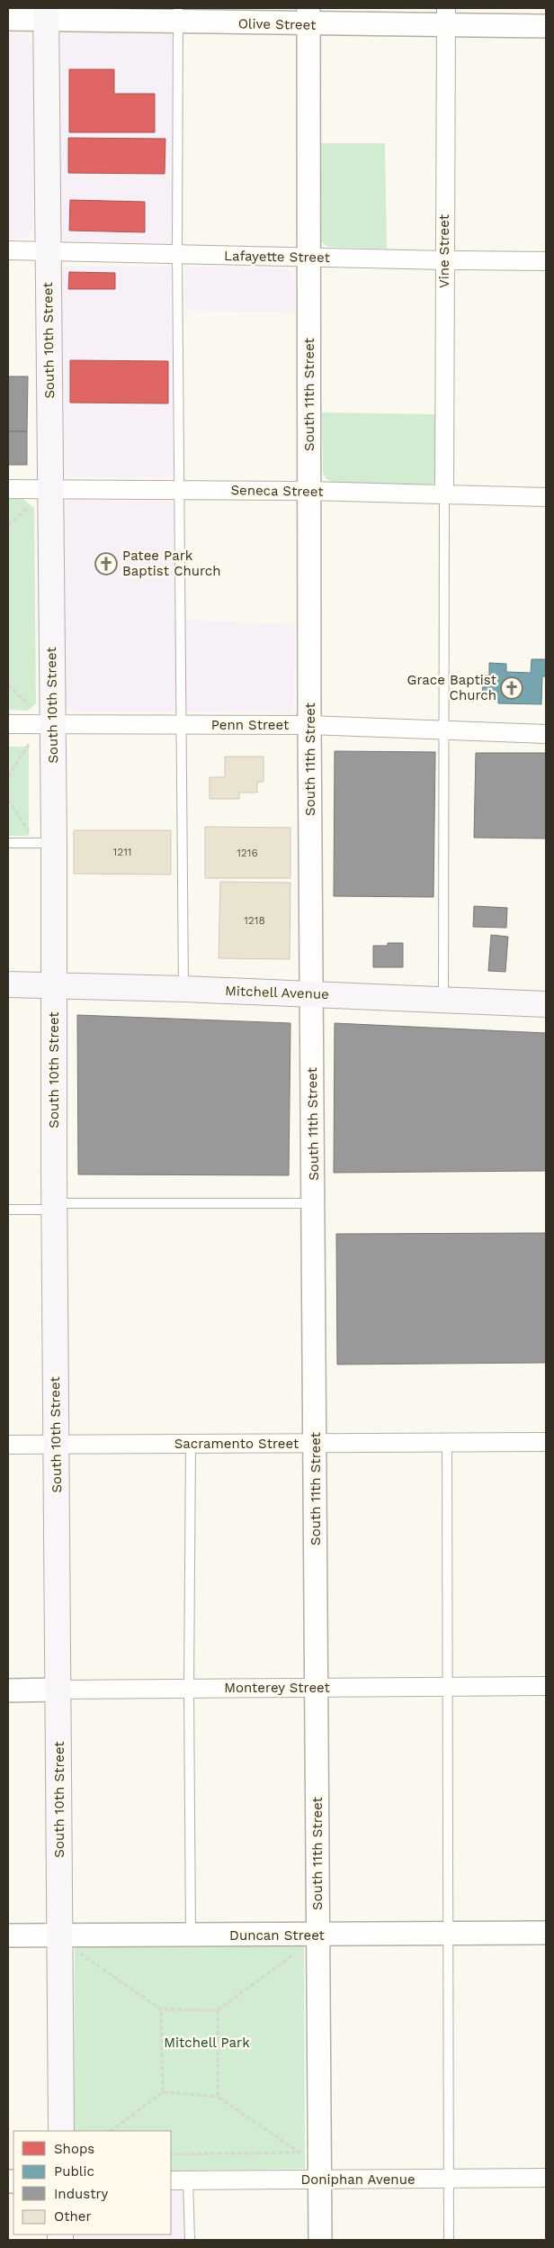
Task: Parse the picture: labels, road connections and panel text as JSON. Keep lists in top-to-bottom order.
{
  "streets": {
    "main road": ["South 10th Street", "Mitchell Avenue"],
    "street": [
      "Olive Street",
      "Vine Street",
      "Lafayette Street",
      "South 11th Street",
      "Seneca Street",
      "Penn Street",
      "Sacramento Street",
      "Monterey Street",
      "Duncan Street",
      "Doniphan Avenue"
    ]
  },
  "crossings": [
    ["Olive Street", "Vine Street"],
    ["Olive Street", "South 10th Street"],
    ["Olive Street", "South 11th Street"],
    ["Vine Street", "Lafayette Street"],
    ["Vine Street", "Seneca Street"],
    ["Lafayette Street", "South 10th Street"],
    ["Lafayette Street", "South 11th Street"],
    ["South 10th Street", "Seneca Street"],
    ["South 10th Street", "Penn Street"],
    ["South 10th Street", "Mitchell Avenue"],
    ["South 10th Street", "Sacramento Street"],
    ["South 10th Street", "Monterey Street"],
    ["South 10th Street", "Duncan Street"],
    ["South 11th Street", "Seneca Street"],
    ["South 11th Street", "Penn Street"],
    ["South 11th Street", "Mitchell Avenue"],
    ["South 11th Street", "Sacramento Street"],
    ["South 11th Street", "Monterey Street"],
    ["South 11th Street", "Duncan Street"],
    ["South 11th Street", "Doniphan Avenue"]
  ],
  "parks": ["Mitchell Park"],
  "places": {
    "church": ["Patee Park Baptist Church", "Grace Baptist Church"]
  },
  "house_numbers": ["1211", "1216", "1218"],
  "legend": [
    "Shops",
    "Public",
    "Industry",
    "Other"
  ]
}
